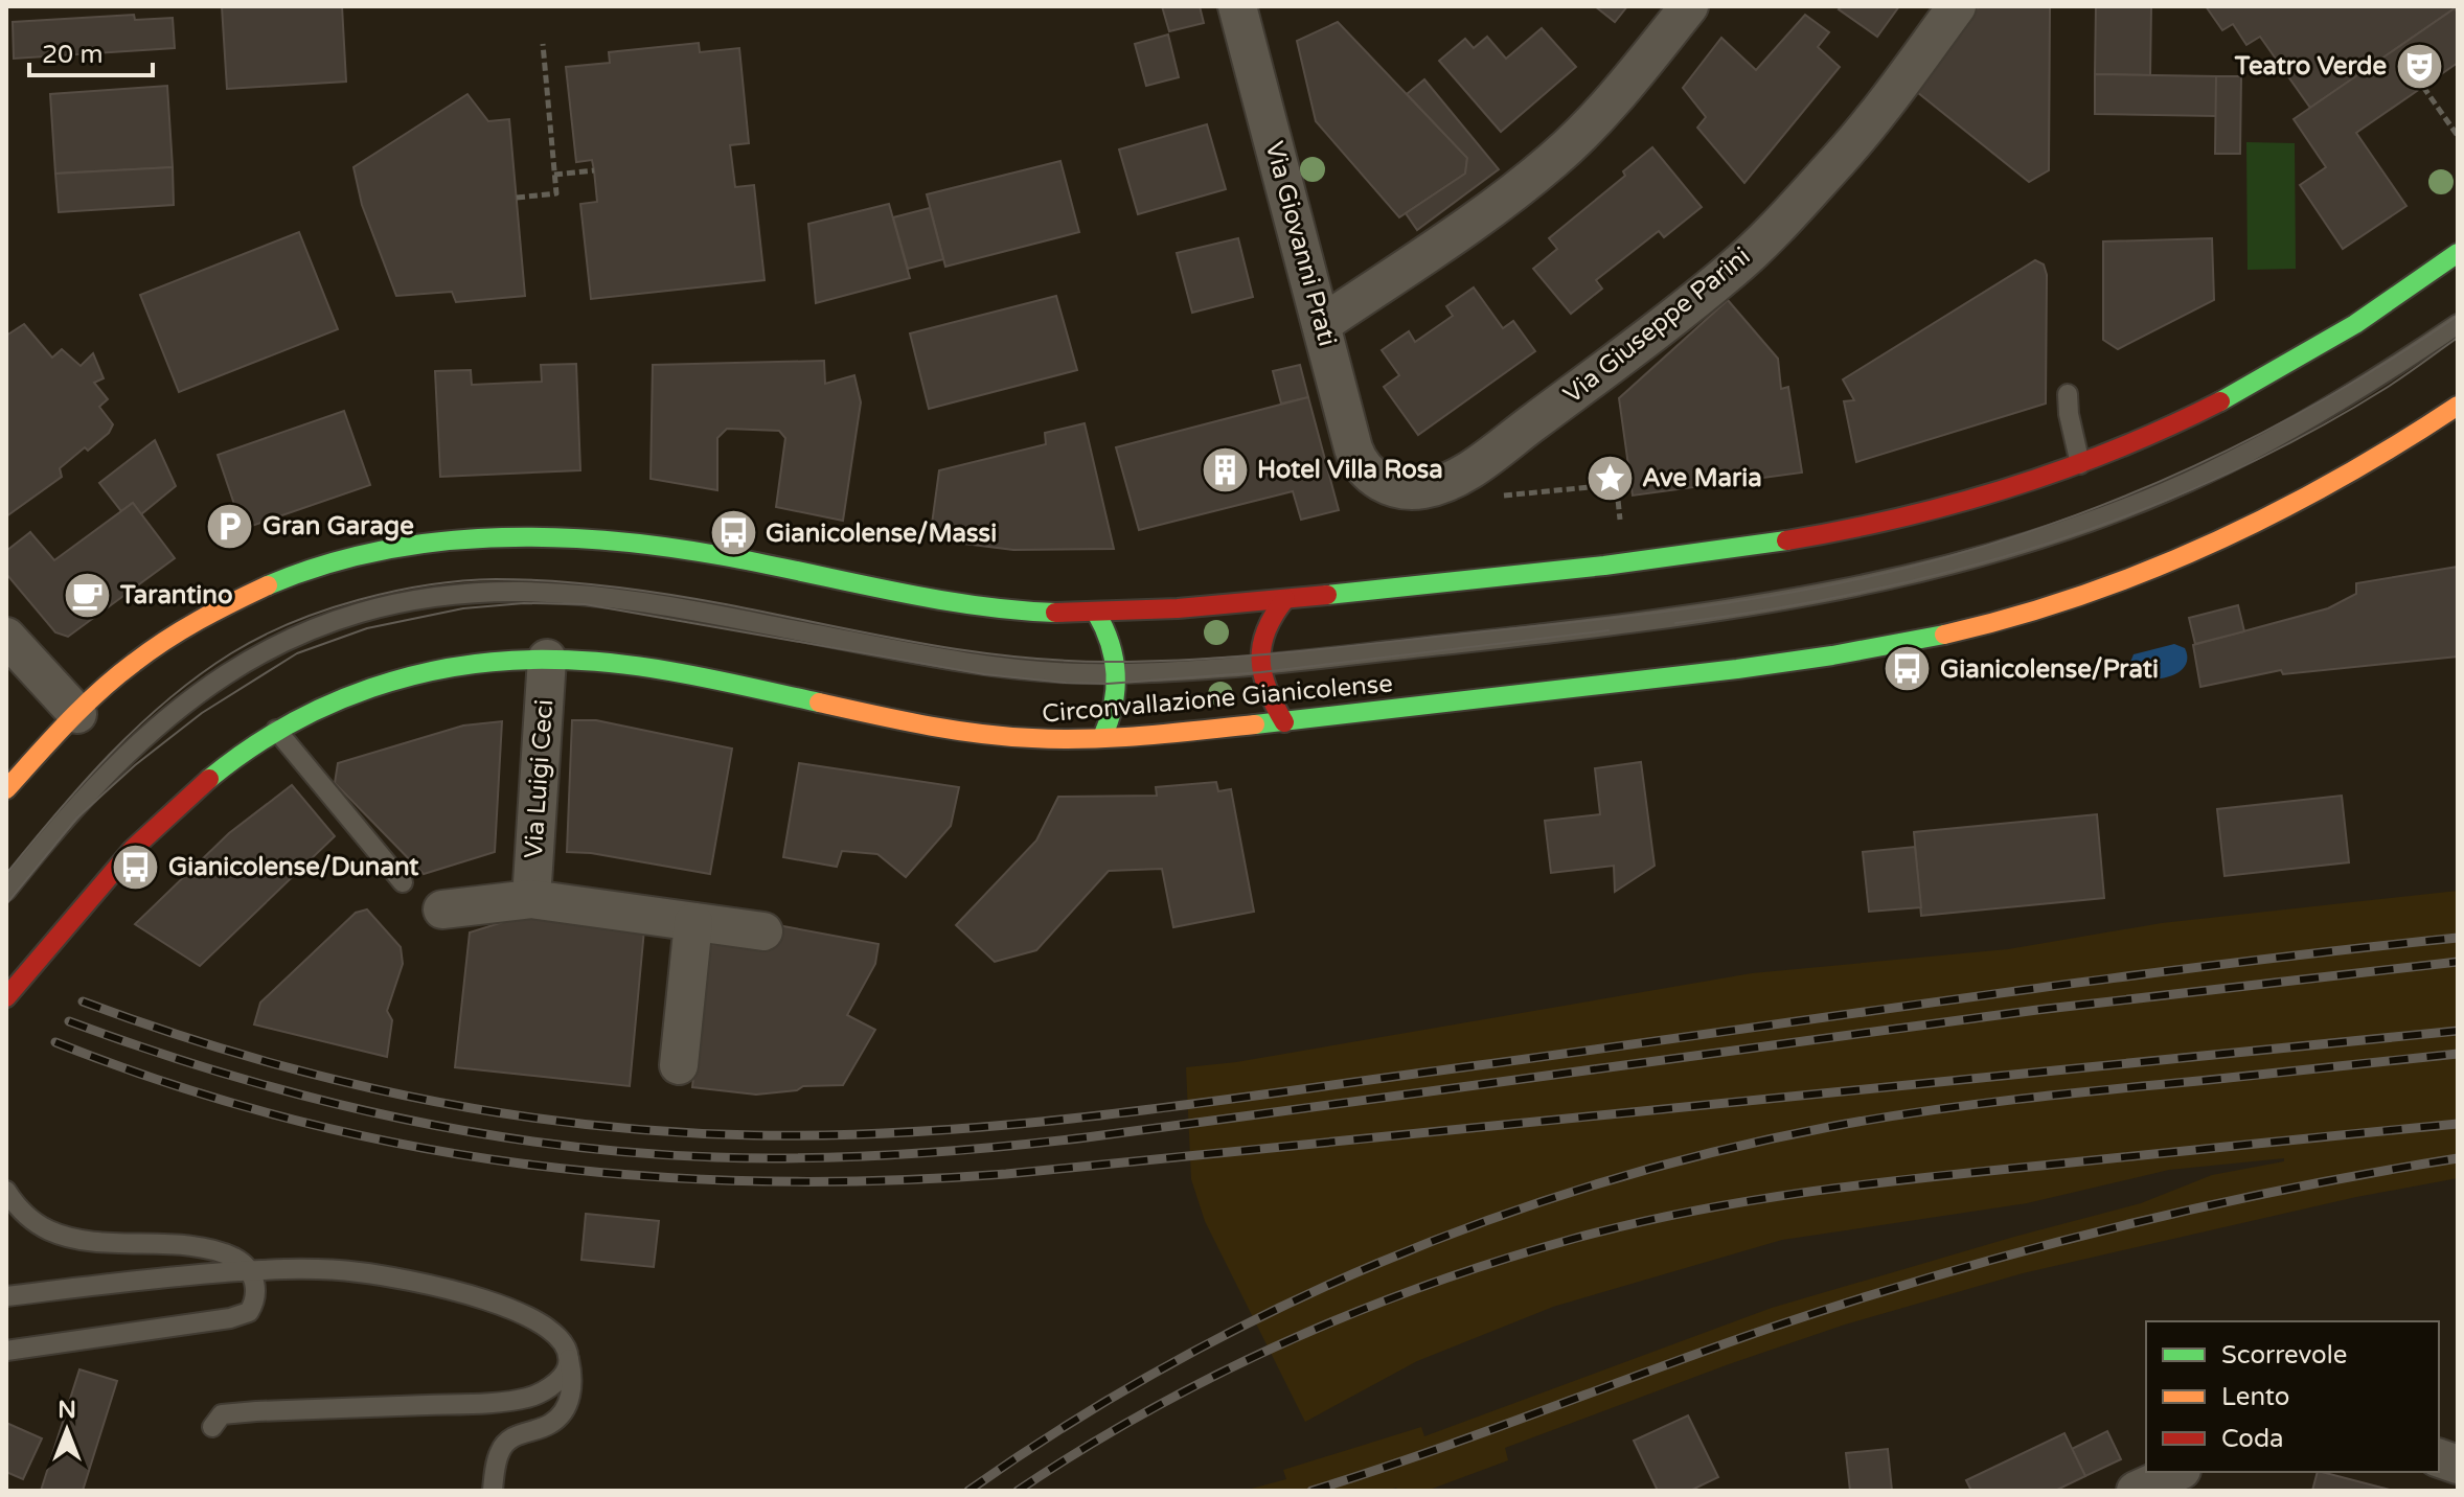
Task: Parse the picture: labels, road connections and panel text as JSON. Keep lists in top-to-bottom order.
{
  "streets": {
    "main road": ["Circonvallazione Gianicolense"],
    "street": ["Via Giovanni Prati", "Via Giuseppe Parini", "Via Luigi Ceci"]
  },
  "crossings": [
    ["Via Giovanni Prati", "Via Giuseppe Parini"],
    ["Circonvallazione Gianicolense", "Via Luigi Ceci"]
  ],
  "places": {
    "theatre": ["Teatro Verde"],
    "building": ["Hotel Villa Rosa"],
    "place": ["Ave Maria"],
    "parking": ["Gran Garage"],
    "bus stop": ["Gianicolense/Massi", "Gianicolense/Prati", "Gianicolense/Dunant"],
    "cafe": ["Tarantino"]
  },
  "legend": ["Scorrevole", "Lento", "Coda"],
  "scale_bar": "20 m",
  "north": "top"
}
